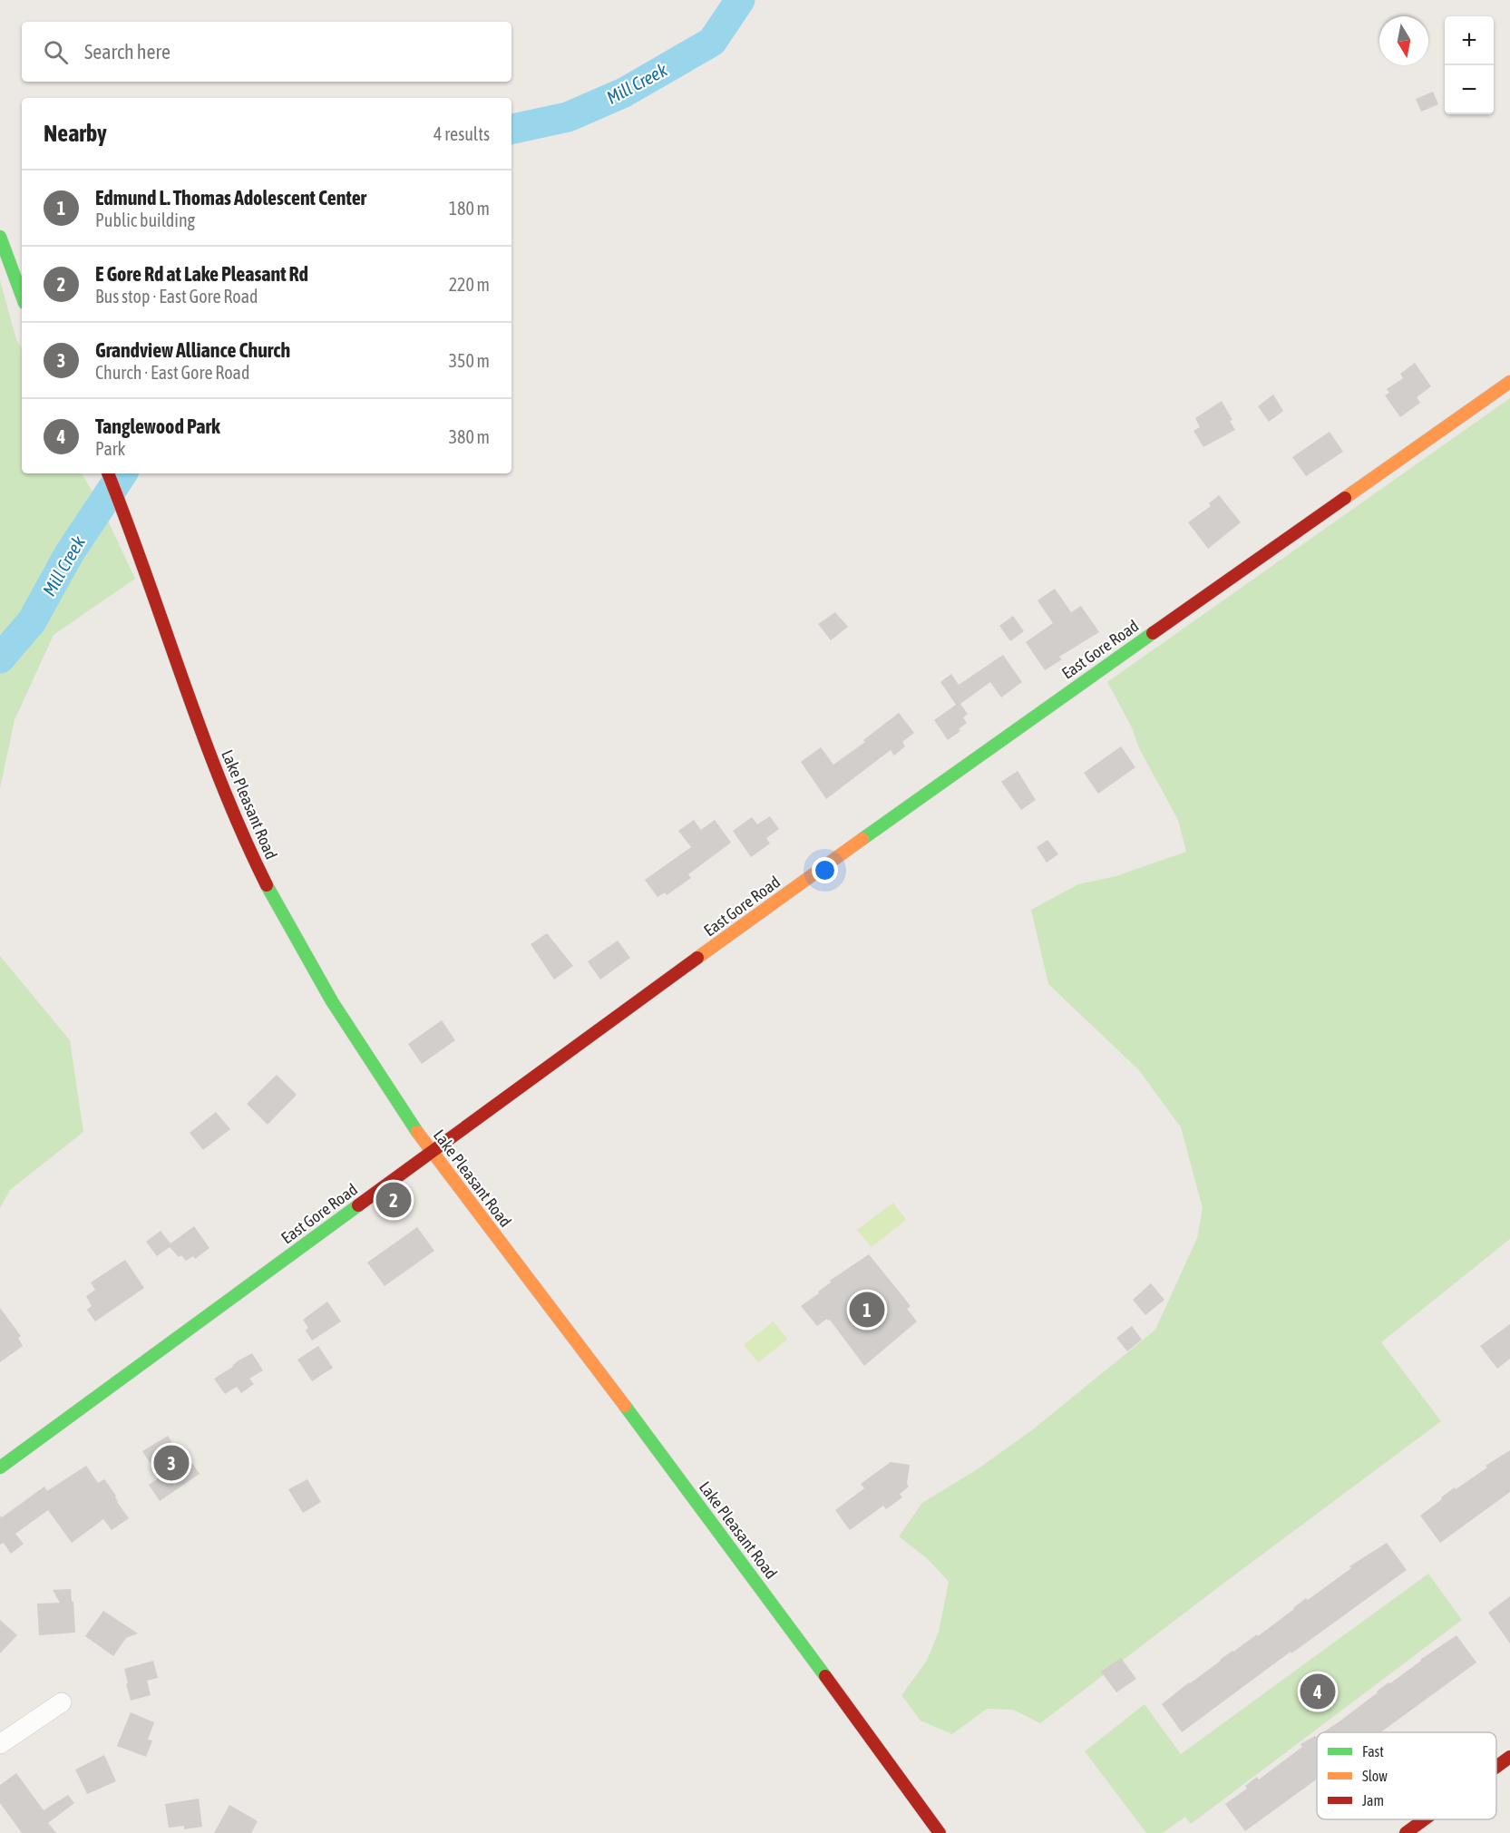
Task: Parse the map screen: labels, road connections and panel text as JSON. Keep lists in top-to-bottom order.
{
  "streets": {
    "street": ["East Gore Road", "Lake Pleasant Road"]
  },
  "crossings": [
    ["East Gore Road", "Lake Pleasant Road"]
  ],
  "water": ["Mill Creek"],
  "legend": ["Fast", "Slow", "Jam"],
  "north": "bottom",
  "page": {
    "map_buttons": ["+", "−"],
    "search": "Search here",
    "heading": ["Nearby", "4 results"],
    "list": [
      {
        "mark": "1",
        "name": "Edmund L. Thomas Adolescent Center",
        "note": "Public building",
        "value": "180 m"
      },
      {
        "mark": "2",
        "name": "E Gore Rd at Lake Pleasant Rd",
        "note": "Bus stop · East Gore Road",
        "value": "220 m"
      },
      {
        "mark": "3",
        "name": "Grandview Alliance Church",
        "note": "Church · East Gore Road",
        "value": "350 m"
      },
      {
        "mark": "4",
        "name": "Tanglewood Park",
        "note": "Park",
        "value": "380 m"
      }
    ],
    "pins": [
      "2",
      "1",
      "3",
      "4"
    ]
  }
}
